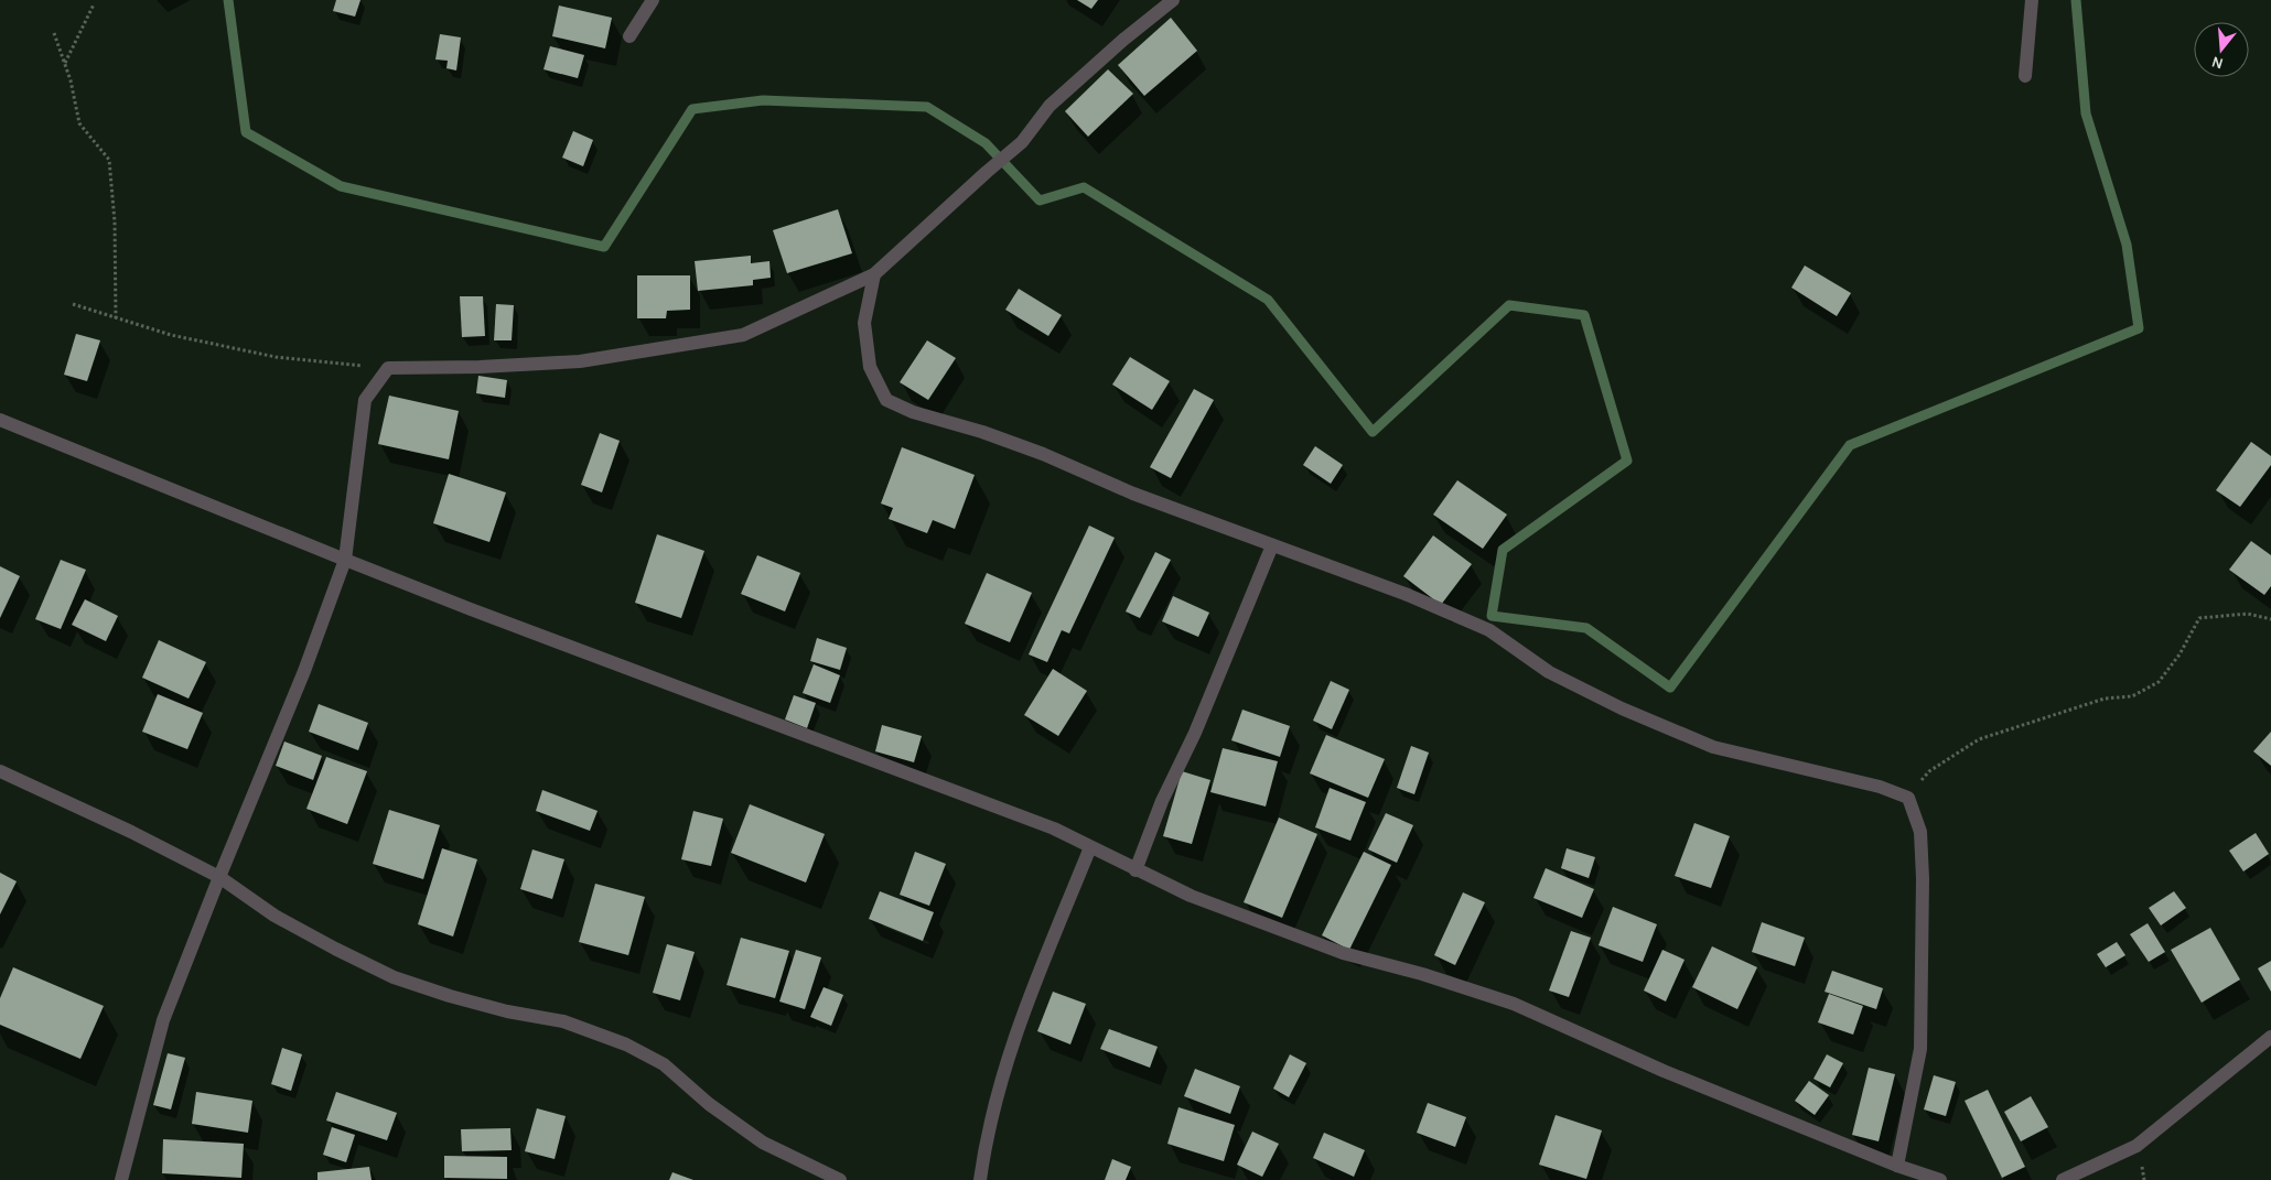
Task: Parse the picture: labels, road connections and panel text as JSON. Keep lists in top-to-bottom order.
{
  "north": "bottom"
}
